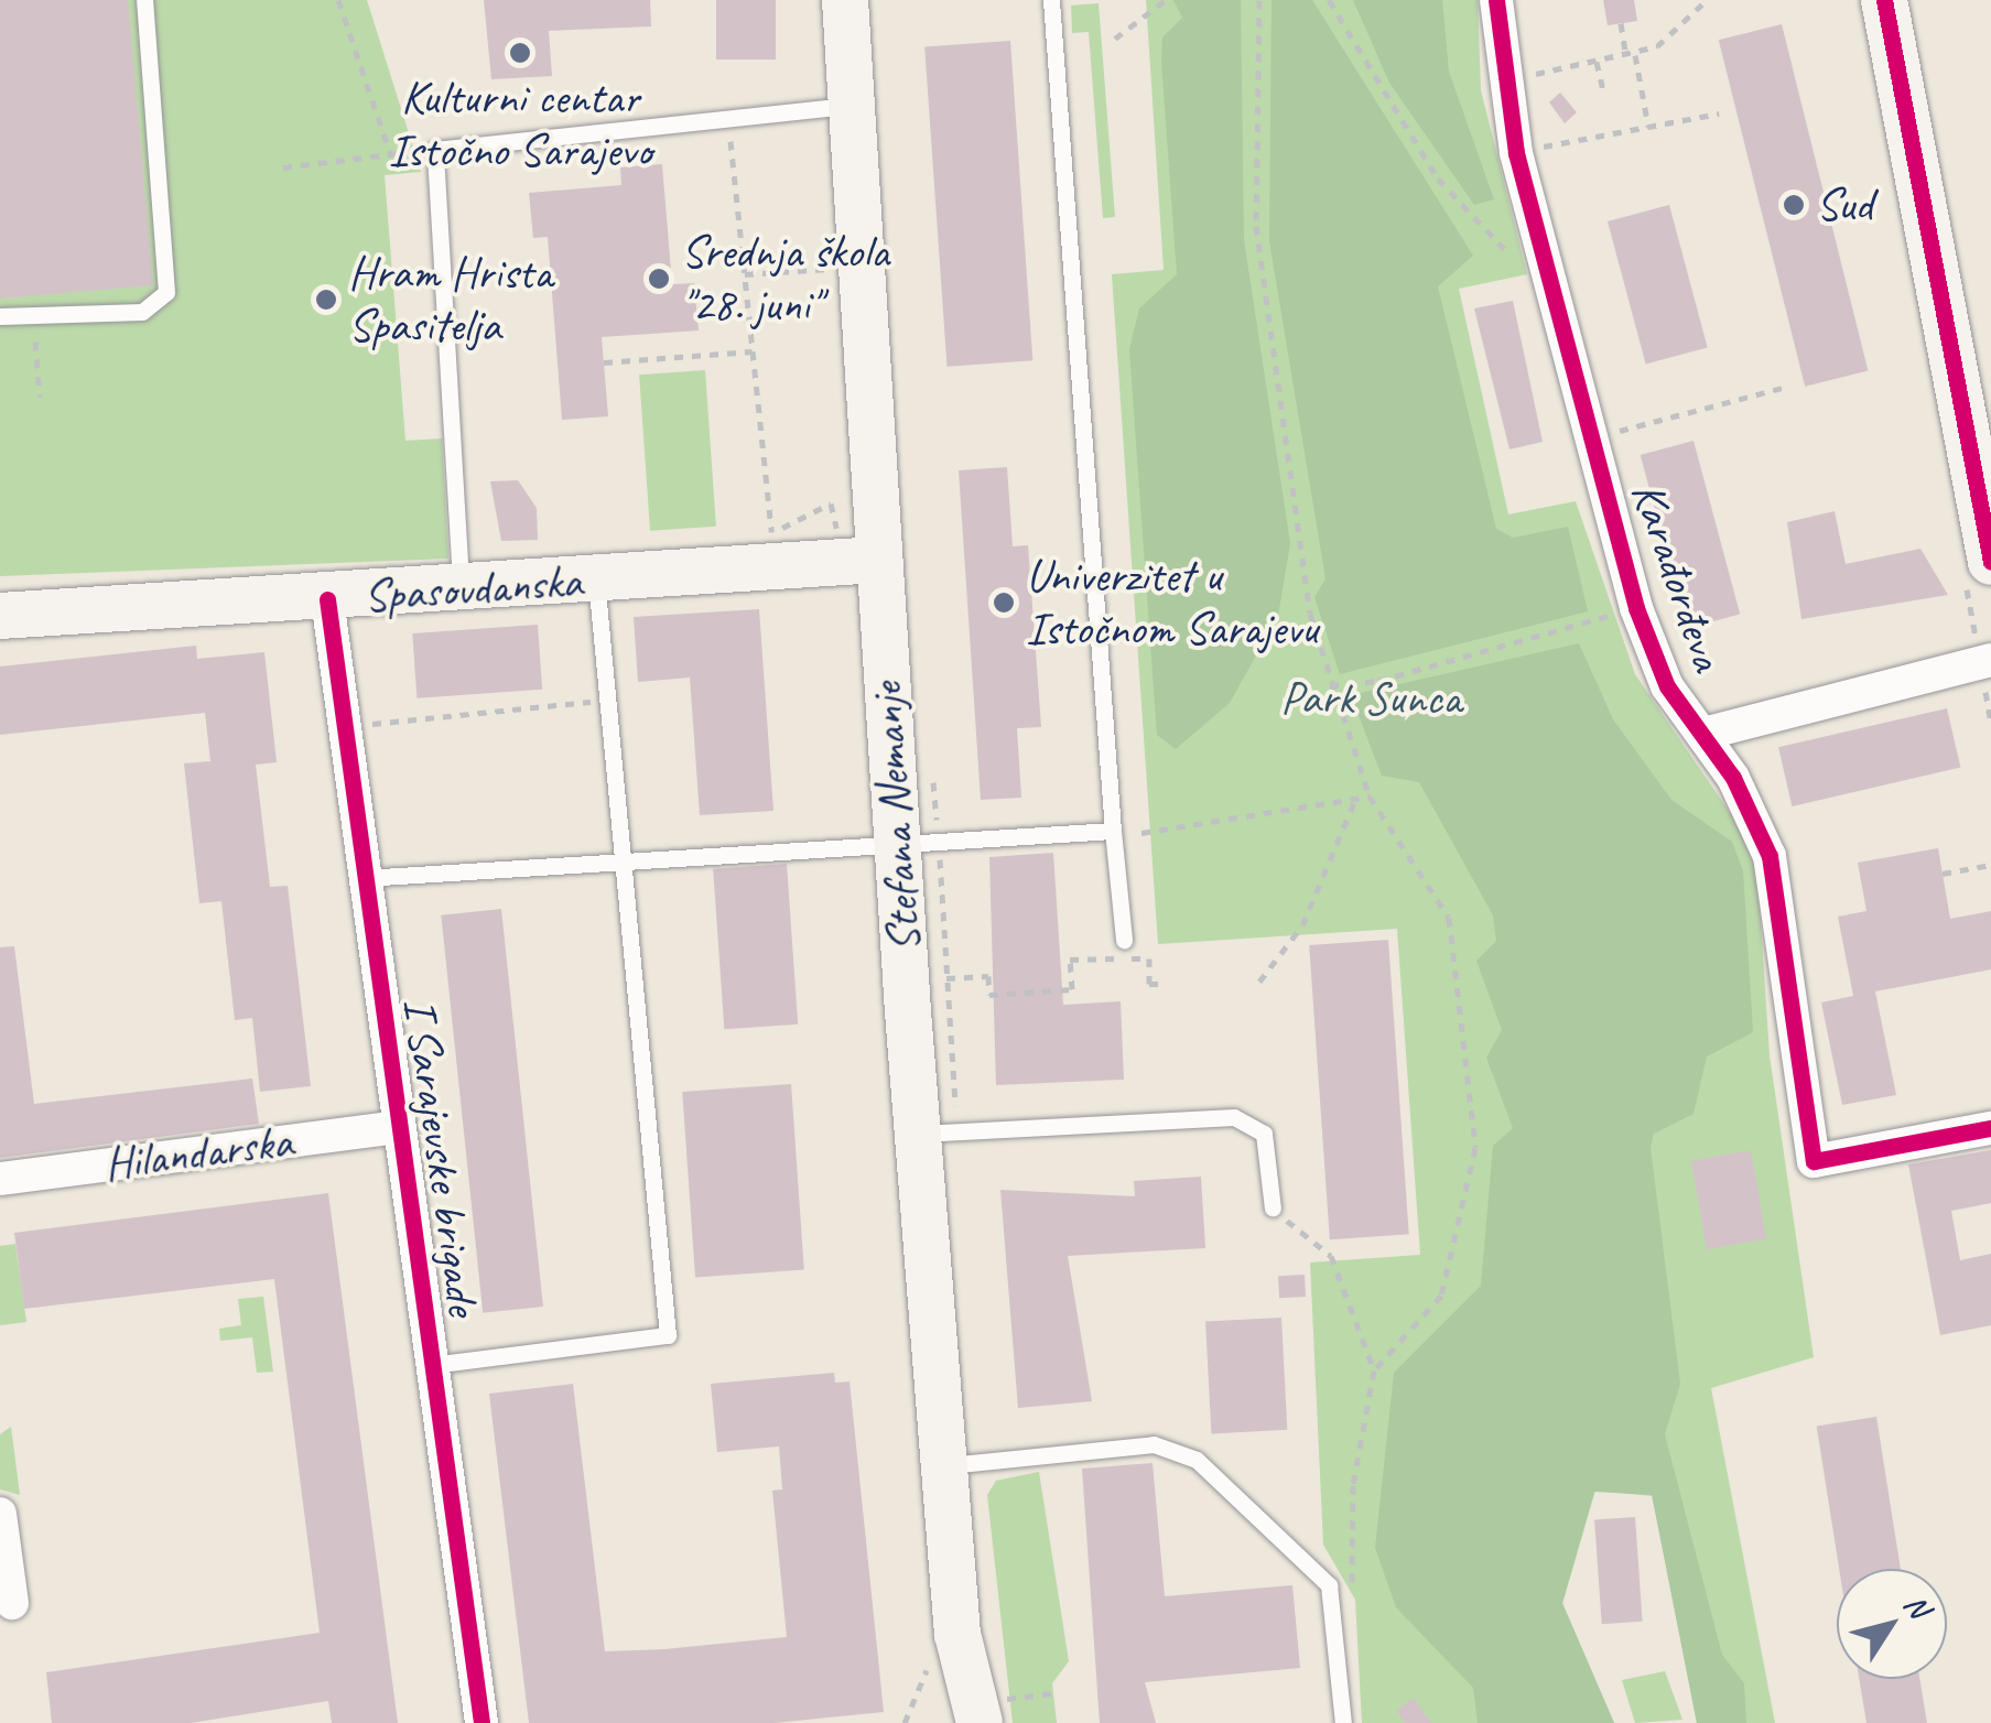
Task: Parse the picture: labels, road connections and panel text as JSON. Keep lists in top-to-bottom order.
{
  "streets": {
    "main road": ["Spasovdanska", "Stefana Nemanje"],
    "street": ["Karađorđeva", "Hilandarska", "I Sarajevske brigade"]
  },
  "crossings": [
    ["Spasovdanska", "Stefana Nemanje"],
    ["Spasovdanska", "I Sarajevske brigade"],
    ["Hilandarska", "I Sarajevske brigade"]
  ],
  "parks": ["Park Sunca"],
  "places": [
    "Kulturni centar Istočno Sarajevo",
    "Sud",
    "Srednja škola \"28. juni\"",
    "Hram Hrista Spasitelja",
    "Univerzitet u Istočnom Sarajevu"
  ],
  "north": "top right"
}
